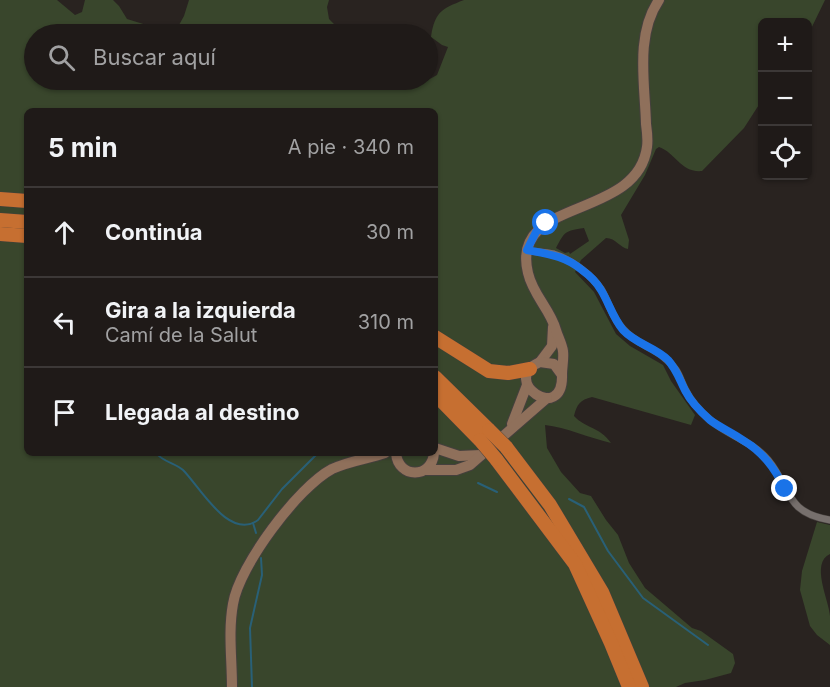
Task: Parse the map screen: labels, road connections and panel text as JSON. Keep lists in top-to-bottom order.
{
  "page": {
    "map_buttons": ["+", "−"],
    "search": "Buscar aquí",
    "heading": ["5 min", "A pie · 340 m"],
    "list": [
      ["Continúa", "30 m"],
      ["Gira a la izquierda", "Camí de la Salut", "310 m"],
      "Llegada al destino"
    ]
  }
}
